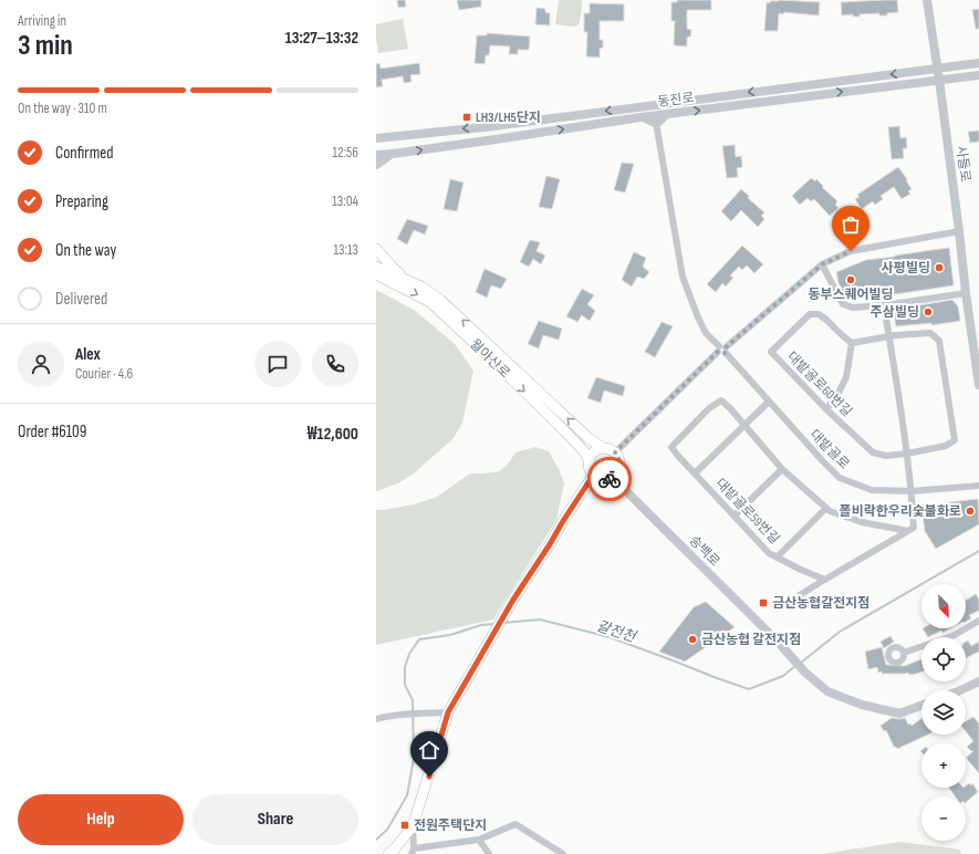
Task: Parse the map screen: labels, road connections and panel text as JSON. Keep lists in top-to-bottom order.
{
  "streets": {
    "main road": ["월아산로"],
    "street": [
      "동진로",
      "사들로",
      "대밭골로60번길",
      "대밭골로",
      "대밭골로59번길",
      "송백로"
    ]
  },
  "crossings": [
    ["동진로", "사들로"],
    ["동진로", "대밭골로"],
    ["월아산로", "송백로"]
  ],
  "water": ["갈전천"],
  "places": {
    "transit": ["LH3/LH5단지", "금산농협갈전지점", "전원주택단지"],
    "other": [
      "사평빌딩",
      "동부스퀘어빌딩",
      "주삼빌딩",
      "폴비락한우리숯불화로",
      "금산농협 갈전지점"
    ]
  },
  "north": "bottom right",
  "page": {
    "heading": ["3 min", "Arriving in", "13:27–13:32"],
    "panel": [
      "Alex",
      "Courier · 4.6",
      "Order #6109",
      "₩12,600"
    ],
    "bar": "On the way · 310 m",
    "list": [
      ["Confirmed", "12:56"],
      ["Preparing", "13:04"],
      ["On the way", "13:13"],
      "Delivered"
    ],
    "map_buttons": ["+", "−"],
    "buttons": ["Help", "Share"]
  }
}
